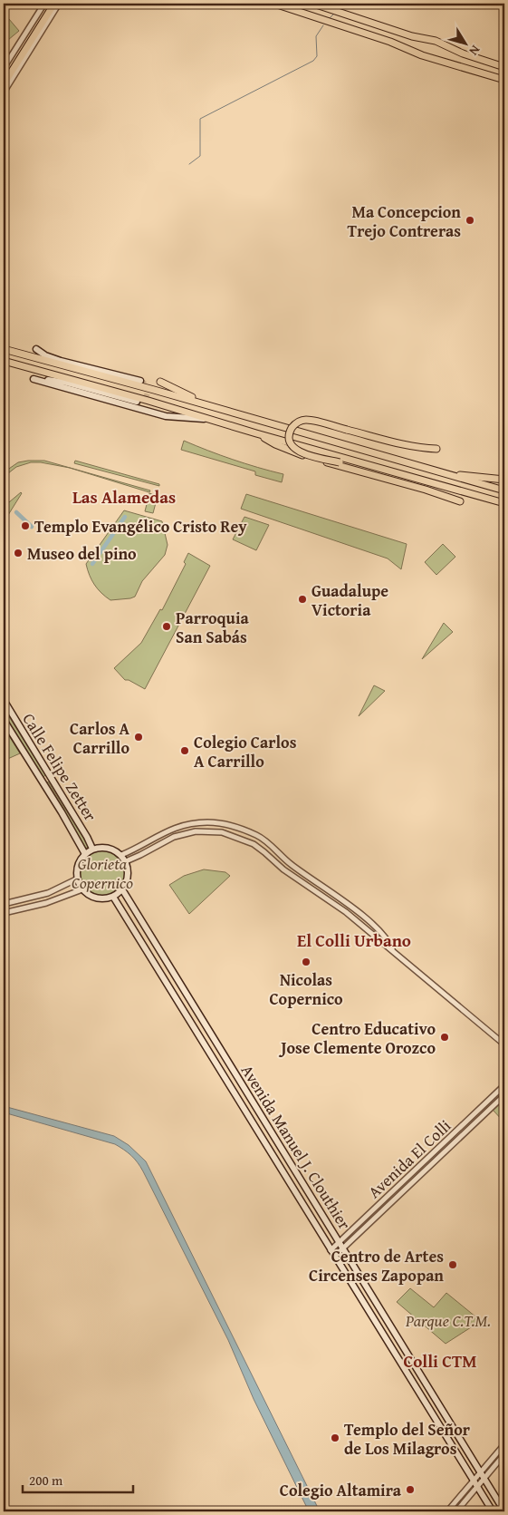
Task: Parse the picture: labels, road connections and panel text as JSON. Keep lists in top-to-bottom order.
{
  "streets": {
    "main road": ["Calle Felipe Zetter", "Avenida Manuel J. Clouthier"],
    "street": ["Avenida El Colli"]
  },
  "crossings": [
    ["Calle Felipe Zetter", "Avenida Manuel J. Clouthier"],
    ["Avenida Manuel J. Clouthier", "Avenida El Colli"]
  ],
  "districts": ["Las Alamedas", "El Colli Urbano", "Colli CTM"],
  "parks": ["Glorieta Copernico", "Parque C.T.M."],
  "places": [
    "Ma Concepcion Trejo Contreras",
    "Templo Evangélico Cristo Rey",
    "Museo del pino",
    "Guadalupe Victoria",
    "Parroquia San Sabás",
    "Carlos A Carrillo",
    "Colegio Carlos A Carrillo",
    "Nicolas Copernico",
    "Centro Educativo Jose Clemente Orozco",
    "Centro de Artes Circenses Zapopan",
    "Templo del Señor de Los Milagros",
    "Colegio Altamira"
  ],
  "scale_bar": "200 m",
  "north": "bottom right"
}
